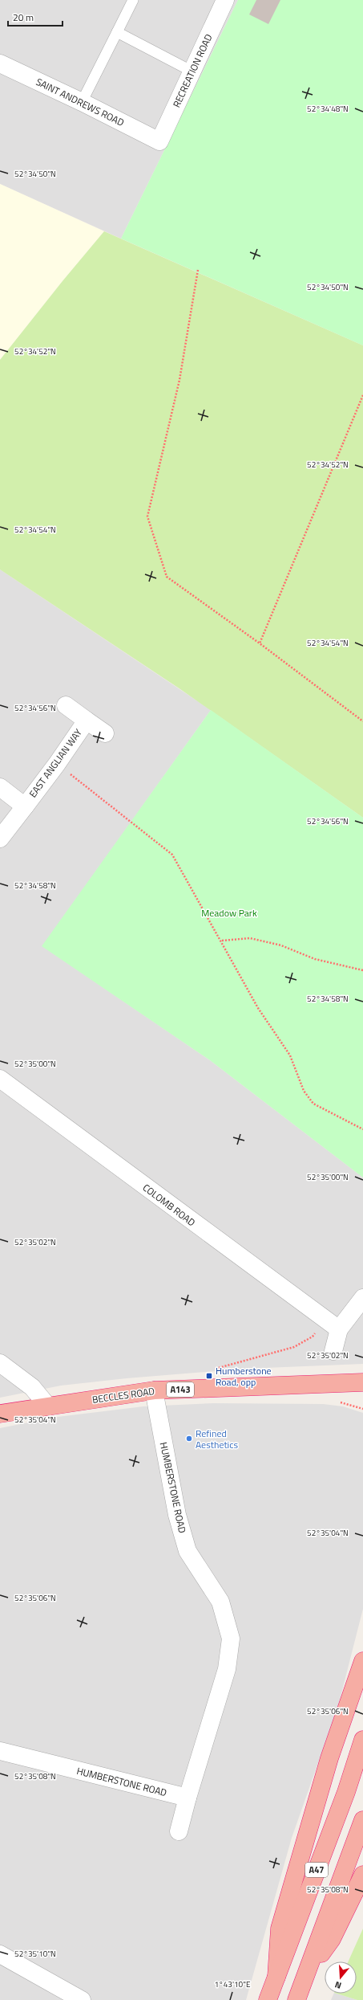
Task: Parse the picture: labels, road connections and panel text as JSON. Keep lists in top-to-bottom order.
{
  "streets": {
    "highway": ["A143", "BECCLES ROAD", "A47"],
    "street": [
      "RECREATION ROAD",
      "SAINT ANDREWS ROAD",
      "EAST ANGLIAN WAY",
      "COLOMB ROAD",
      "HUMBERSTONE ROAD"
    ]
  },
  "crossings": [
    ["RECREATION ROAD", "SAINT ANDREWS ROAD"],
    ["BECCLES ROAD", "HUMBERSTONE ROAD"]
  ],
  "parks": ["Meadow Park"],
  "places": {
    "transit": ["Humberstone Road, opp"],
    "other": ["Refined Aesthetics"]
  },
  "scale_bar": "20 m",
  "north": "bottom",
  "coordinates": [
    "52°34'48\"N",
    "52°34'50\"N",
    "52°34'52\"N",
    "52°34'54\"N",
    "52°34'56\"N",
    "52°34'58\"N",
    "52°35'00\"N",
    "52°35'02\"N",
    "52°35'04\"N",
    "52°35'06\"N",
    "52°35'08\"N",
    "52°35'10\"N",
    "1°43'10\"E"
  ]
}
